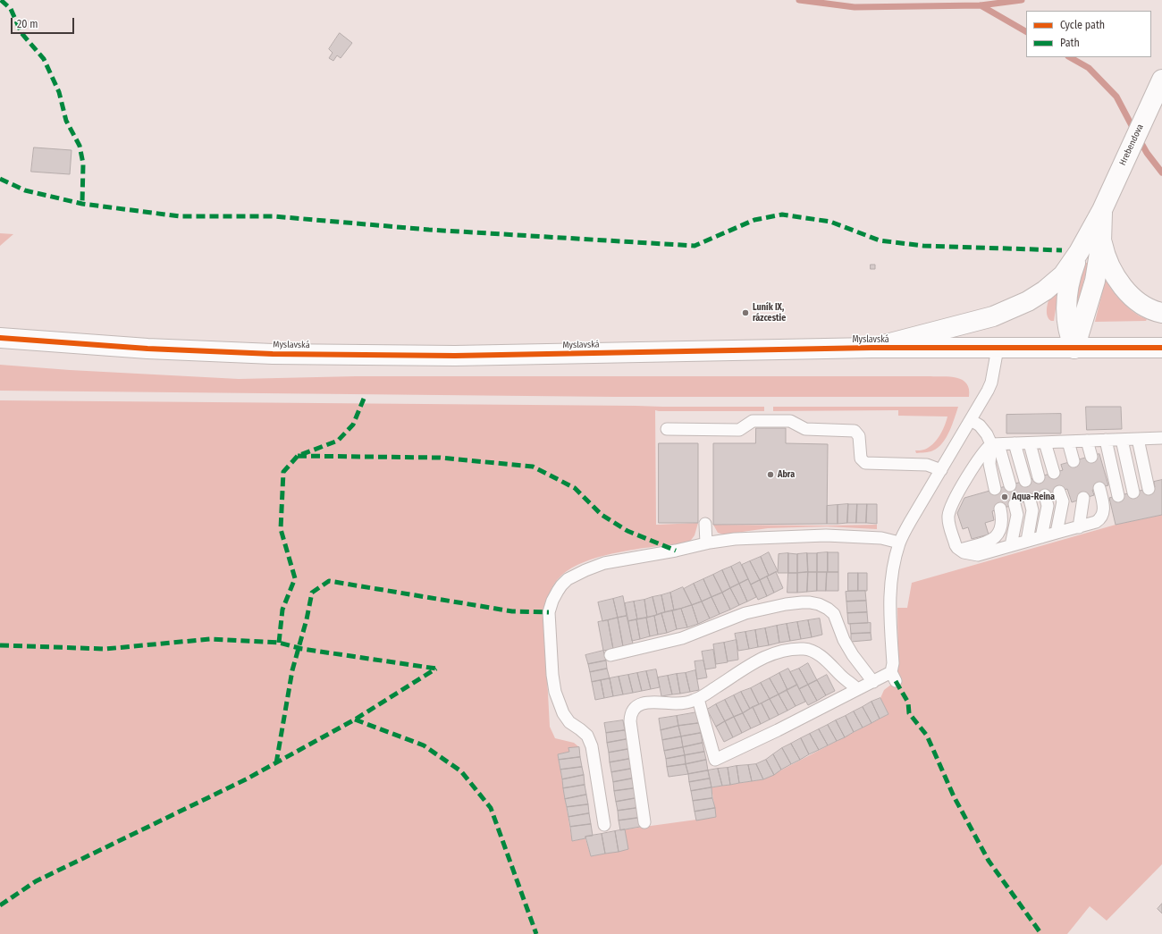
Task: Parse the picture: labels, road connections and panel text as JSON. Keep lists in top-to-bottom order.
{
  "streets": {
    "street": ["Hrebendova", "Myslavská"]
  },
  "places": ["Luník IX, rázcestie", "Abra", "Aqua-Reina"],
  "legend": ["Cycle path", "Path"],
  "scale_bar": "20 m"
}
